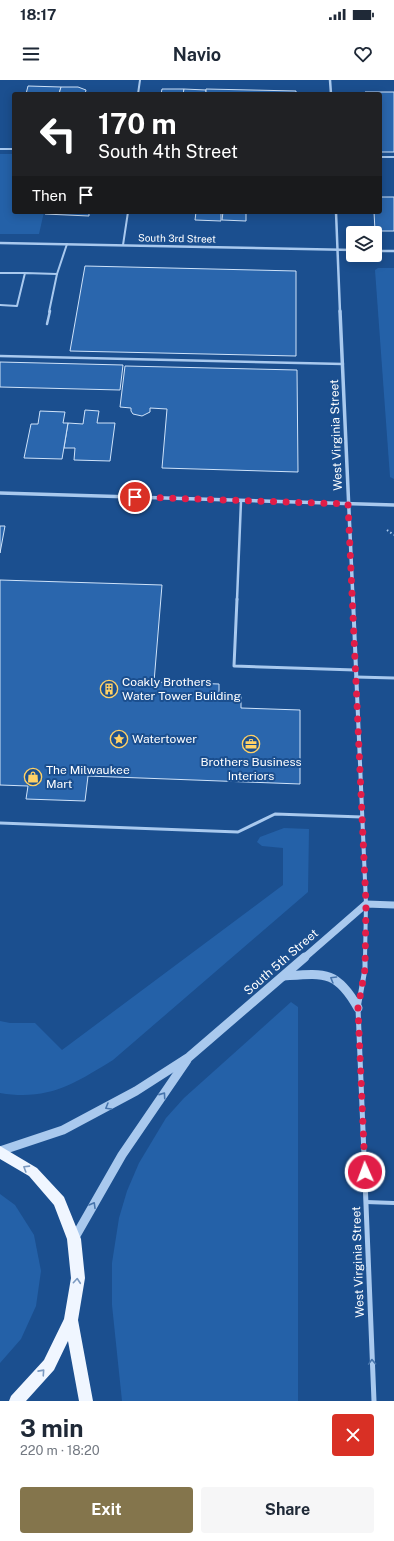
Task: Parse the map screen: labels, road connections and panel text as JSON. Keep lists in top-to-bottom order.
{
  "streets": {
    "street": ["South 3rd Street", "West Virginia Street", "South 5th Street"]
  },
  "crossings": [
    ["South 3rd Street", "West Virginia Street"],
    ["West Virginia Street", "South 5th Street"]
  ],
  "places": {
    "building": ["Coakly Brothers Water Tower Building"],
    "place": ["Watertower"],
    "office": ["Brothers Business Interiors"],
    "shop": ["The Milwaukee Mart"]
  },
  "page": {
    "status": "18:17",
    "header": "Navio",
    "turn": ["170 m", "South 4th Street"],
    "then": "Then",
    "heading": ["3 min", "220 m · 18:20"],
    "buttons": ["Exit", "Share"]
  }
}
